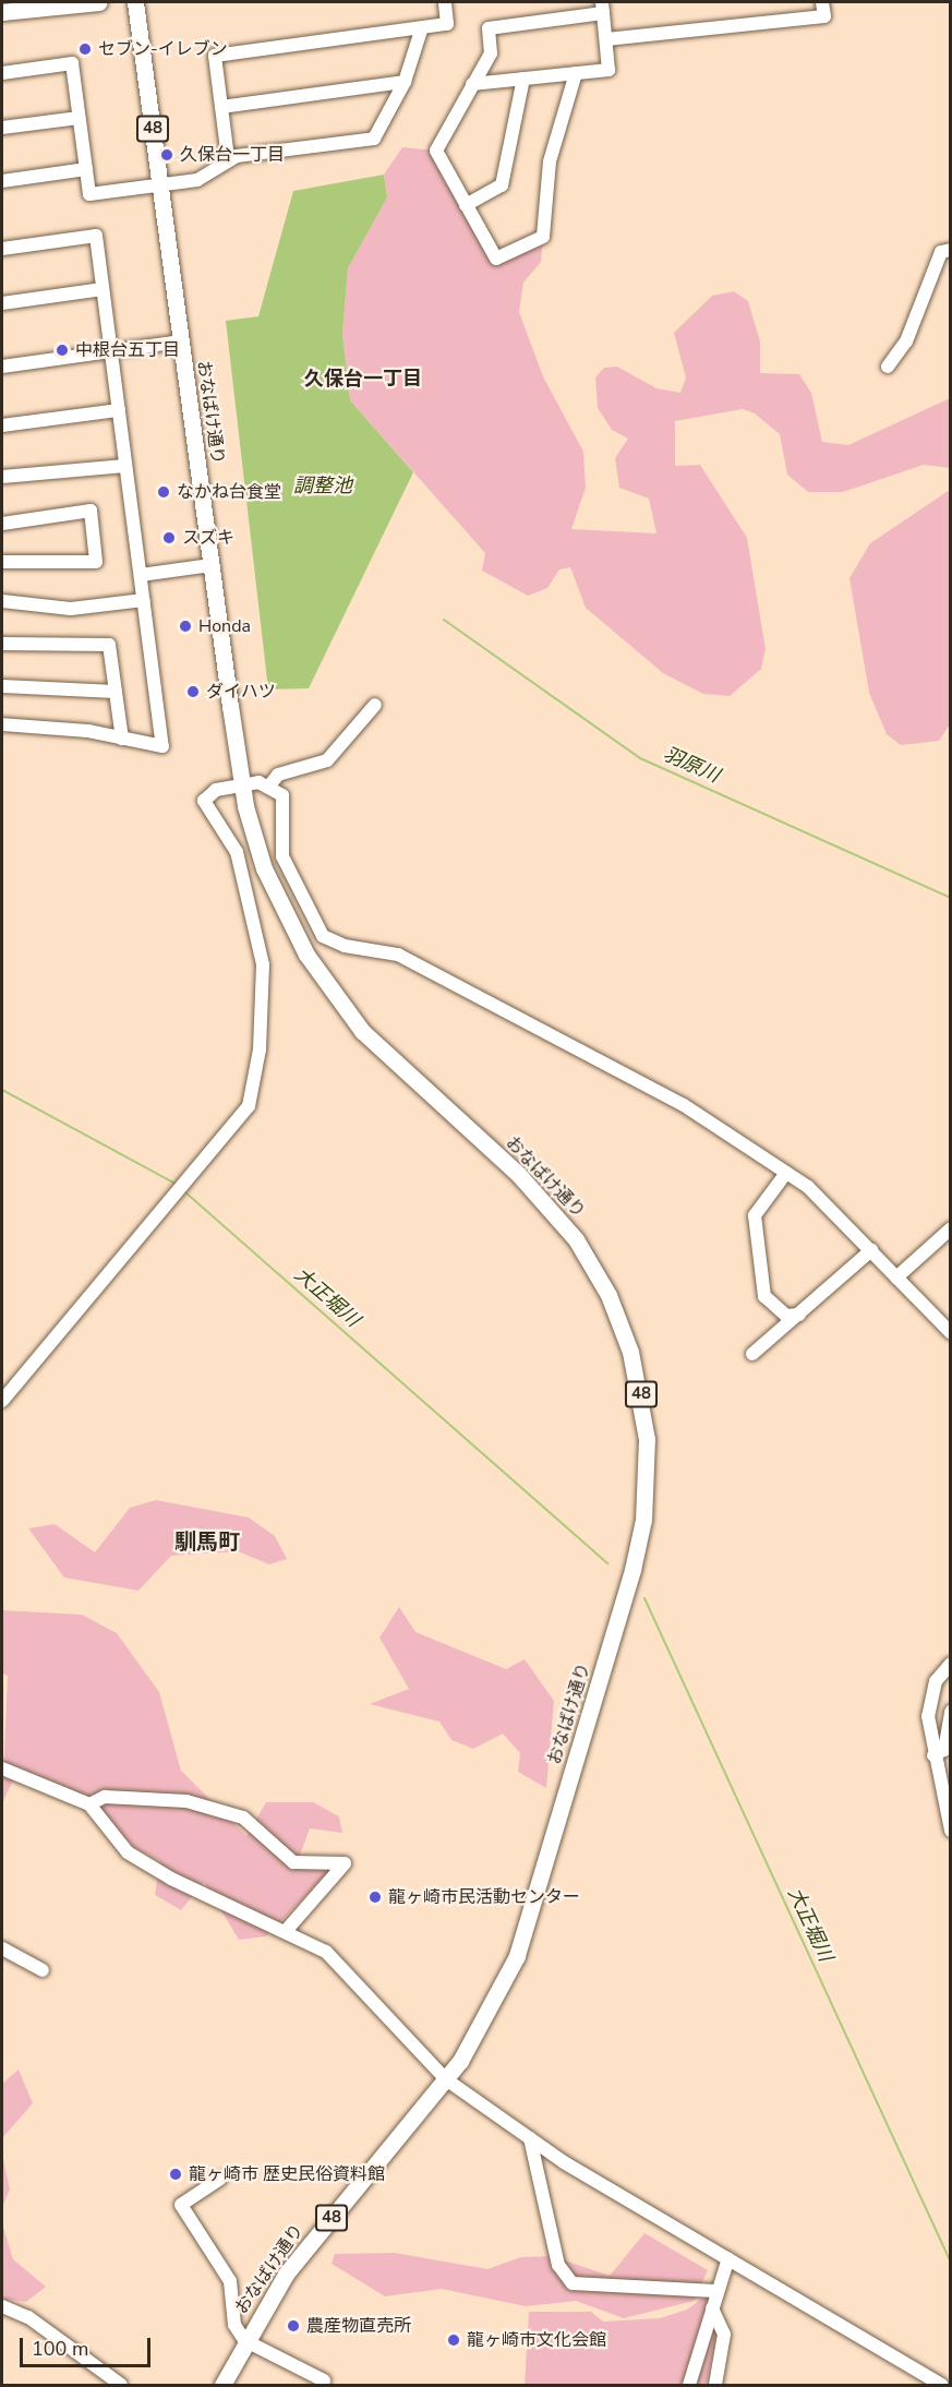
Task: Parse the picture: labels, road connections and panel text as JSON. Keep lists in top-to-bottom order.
{
  "streets": {
    "main road": ["48", "おなばけ通り"]
  },
  "districts": ["久保台一丁目", "馴馬町"],
  "water": ["調整池", "羽原川", "大正堀川"],
  "places": [
    "セブン-イレブン",
    "久保台一丁目",
    "中根台五丁目",
    "なかね台食堂",
    "スズキ",
    "Honda",
    "ダイハツ",
    "龍ヶ崎市民活動センター",
    "龍ヶ崎市 歴史民俗資料館",
    "農産物直売所",
    "龍ヶ崎市文化会館"
  ],
  "scale_bar": "100 m"
}
